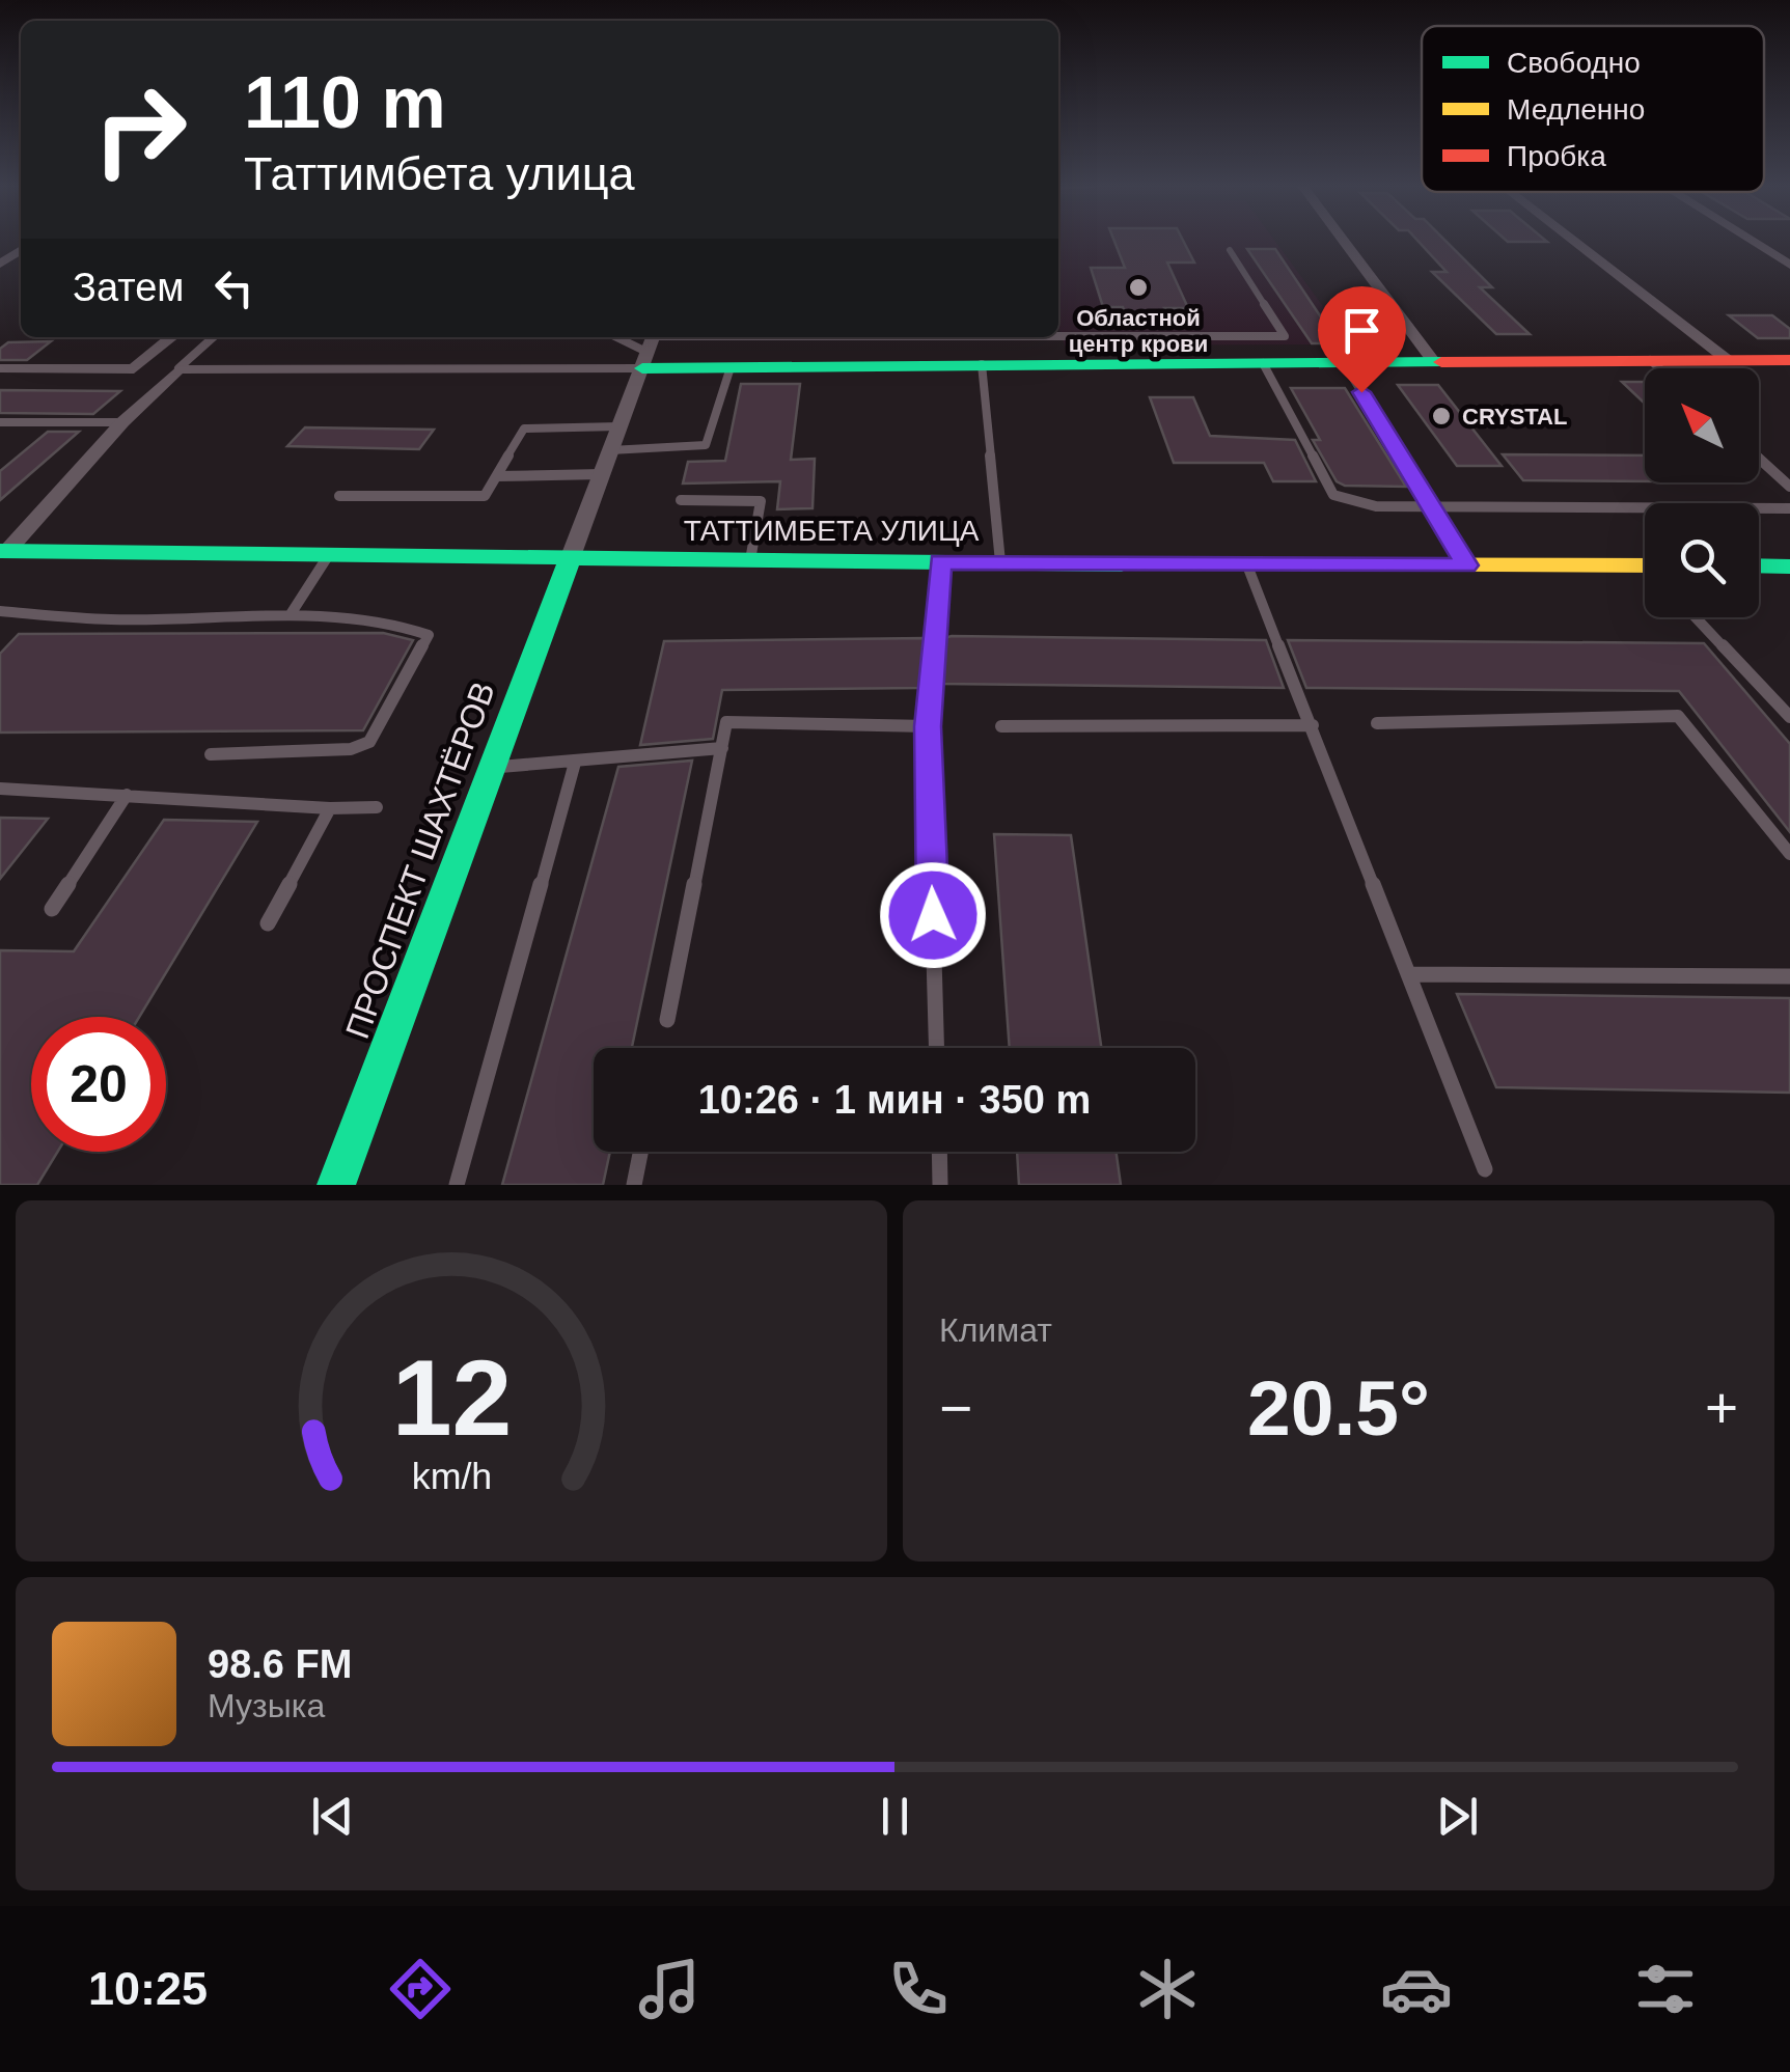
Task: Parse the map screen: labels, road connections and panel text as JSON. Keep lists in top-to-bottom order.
{
  "streets": {
    "street": ["ТАТТИМБЕТА УЛИЦА", "ПРОСПЕКТ ШАХТЁРОВ"]
  },
  "crossings": [
    ["ТАТТИМБЕТА УЛИЦА", "ПРОСПЕКТ ШАХТЁРОВ"]
  ],
  "places": ["Областной центр крови", "CRYSTAL"],
  "legend": ["Свободно", "Медленно", "Пробка"],
  "north": "top left",
  "page": {
    "turn": ["110 m", "Таттимбета улица"],
    "then": "Затем",
    "limit": "20",
    "trip": "10:26 · 1 мин · 350 m",
    "tile": "Климат",
    "heat": ["−", "20.5°", "+"],
    "song": ["98.6 FM", "Музыка"],
    "tabs": "10:25",
    "gauge": ["12", "km/h"]
  }
}
